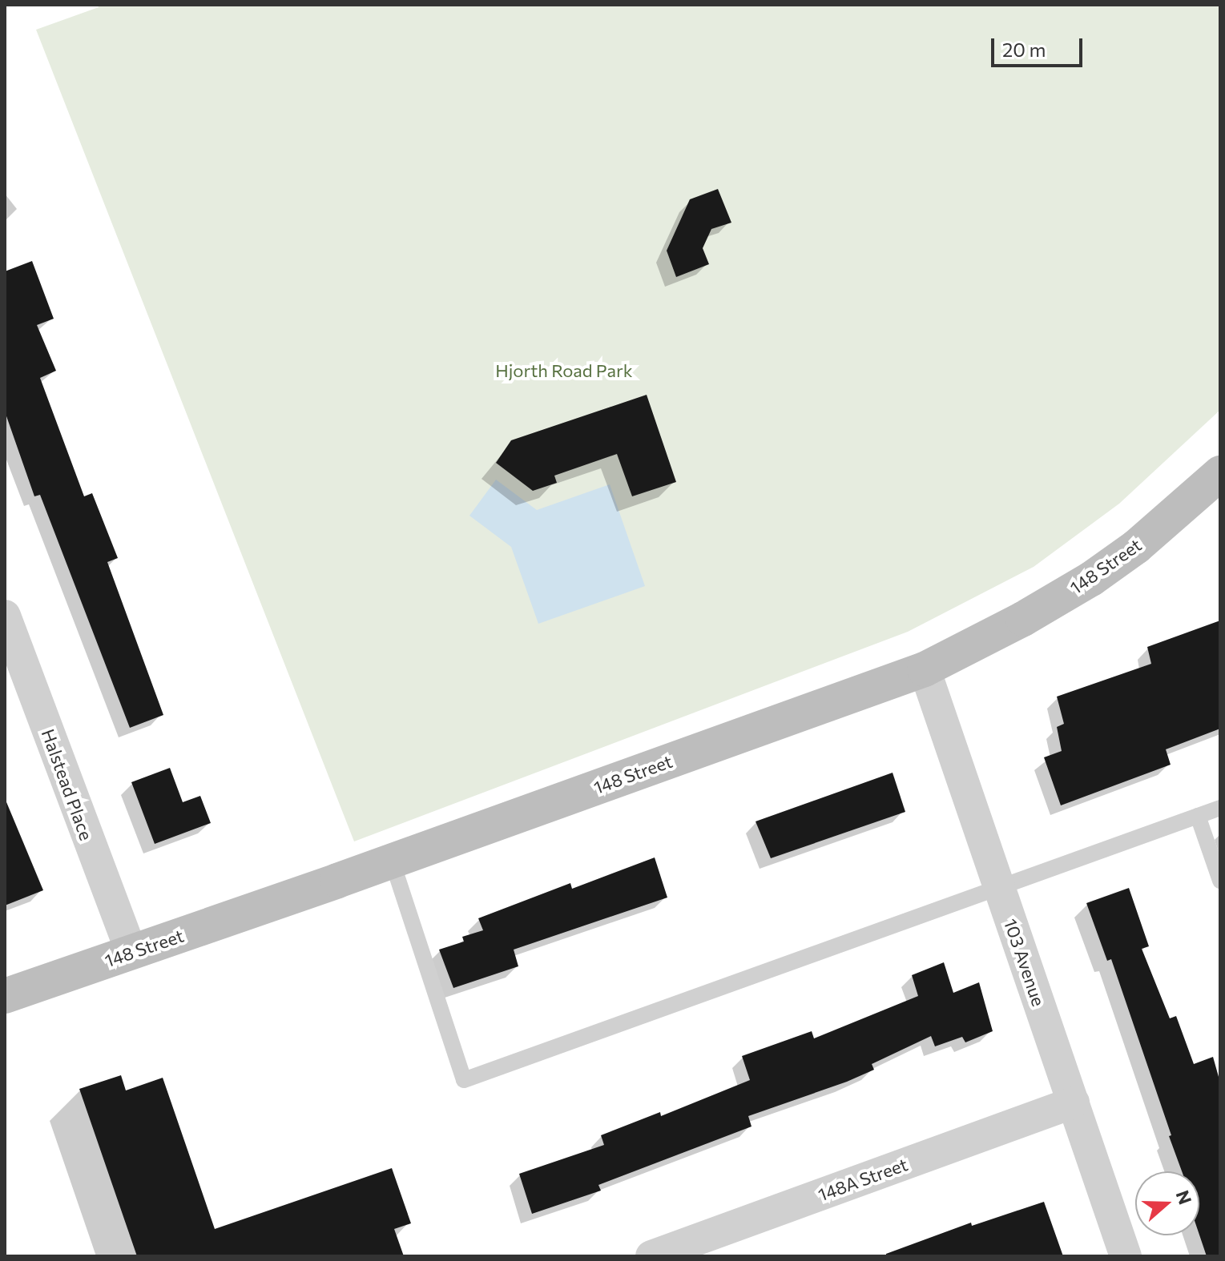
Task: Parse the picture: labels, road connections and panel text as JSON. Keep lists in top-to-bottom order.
{
  "streets": {
    "main road": ["148 Street"],
    "street": ["Halstead Place", "103 Avenue", "148A Street"]
  },
  "crossings": [
    ["148 Street", "Halstead Place"],
    ["148 Street", "103 Avenue"],
    ["103 Avenue", "148A Street"]
  ],
  "parks": ["Hjorth Road Park"],
  "scale_bar": "20 m",
  "north": "right"
}
